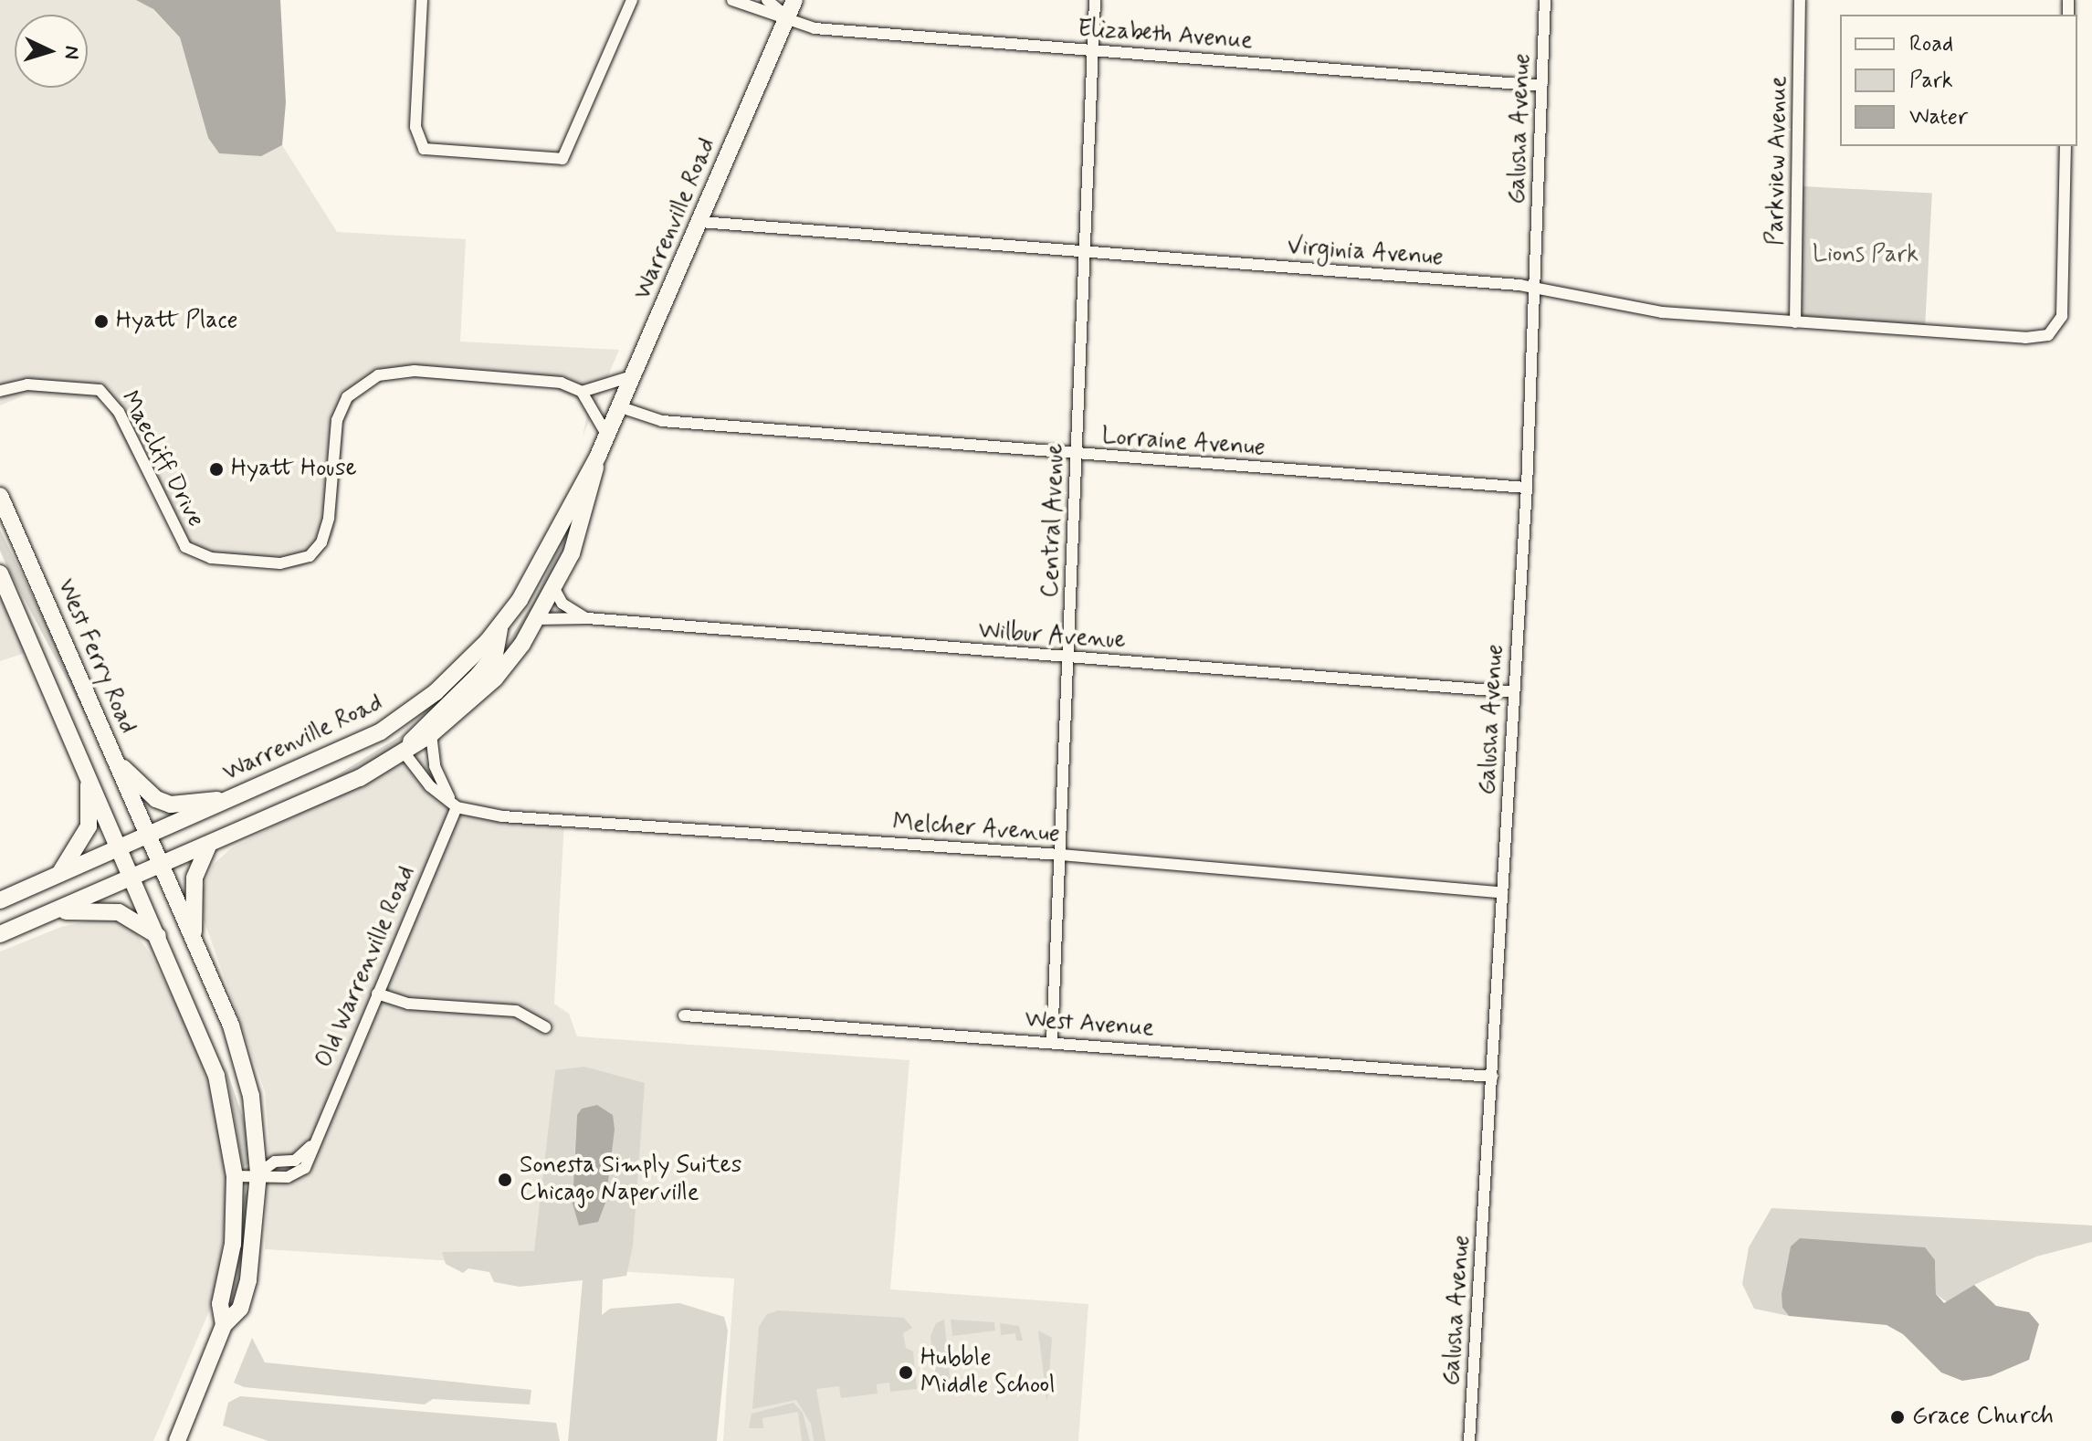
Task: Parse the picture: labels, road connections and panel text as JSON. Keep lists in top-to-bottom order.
{
  "streets": {
    "main road": ["Warrenville Road", "West Ferry Road"],
    "street": [
      "Elizabeth Avenue",
      "Galusha Avenue",
      "Parkview Avenue",
      "Virginia Avenue",
      "Lorraine Avenue",
      "Maecliff Drive",
      "Central Avenue",
      "Wilbur Avenue",
      "Melcher Avenue",
      "Old Warrenville Road",
      "West Avenue"
    ]
  },
  "crossings": [
    ["Elizabeth Avenue", "Galusha Avenue"],
    ["Elizabeth Avenue", "Warrenville Road"],
    ["Elizabeth Avenue", "Central Avenue"],
    ["Galusha Avenue", "Virginia Avenue"],
    ["Galusha Avenue", "Lorraine Avenue"],
    ["Galusha Avenue", "Wilbur Avenue"],
    ["Galusha Avenue", "Melcher Avenue"],
    ["Galusha Avenue", "West Avenue"],
    ["Parkview Avenue", "Virginia Avenue"],
    ["Warrenville Road", "Virginia Avenue"],
    ["Warrenville Road", "Lorraine Avenue"],
    ["Warrenville Road", "Wilbur Avenue"],
    ["Warrenville Road", "West Ferry Road"],
    ["Warrenville Road", "Melcher Avenue"],
    ["Virginia Avenue", "Central Avenue"],
    ["Lorraine Avenue", "Central Avenue"],
    ["Central Avenue", "Wilbur Avenue"],
    ["Central Avenue", "Melcher Avenue"],
    ["Central Avenue", "West Avenue"],
    ["Melcher Avenue", "Old Warrenville Road"]
  ],
  "parks": ["Lions Park"],
  "places": [
    "Hyatt Place",
    "Hyatt House",
    "Sonesta Simply Suites Chicago Naperville",
    "Hubble Middle School",
    "Grace Church"
  ],
  "legend": ["Road", "Park", "Water"],
  "north": "right"
}
